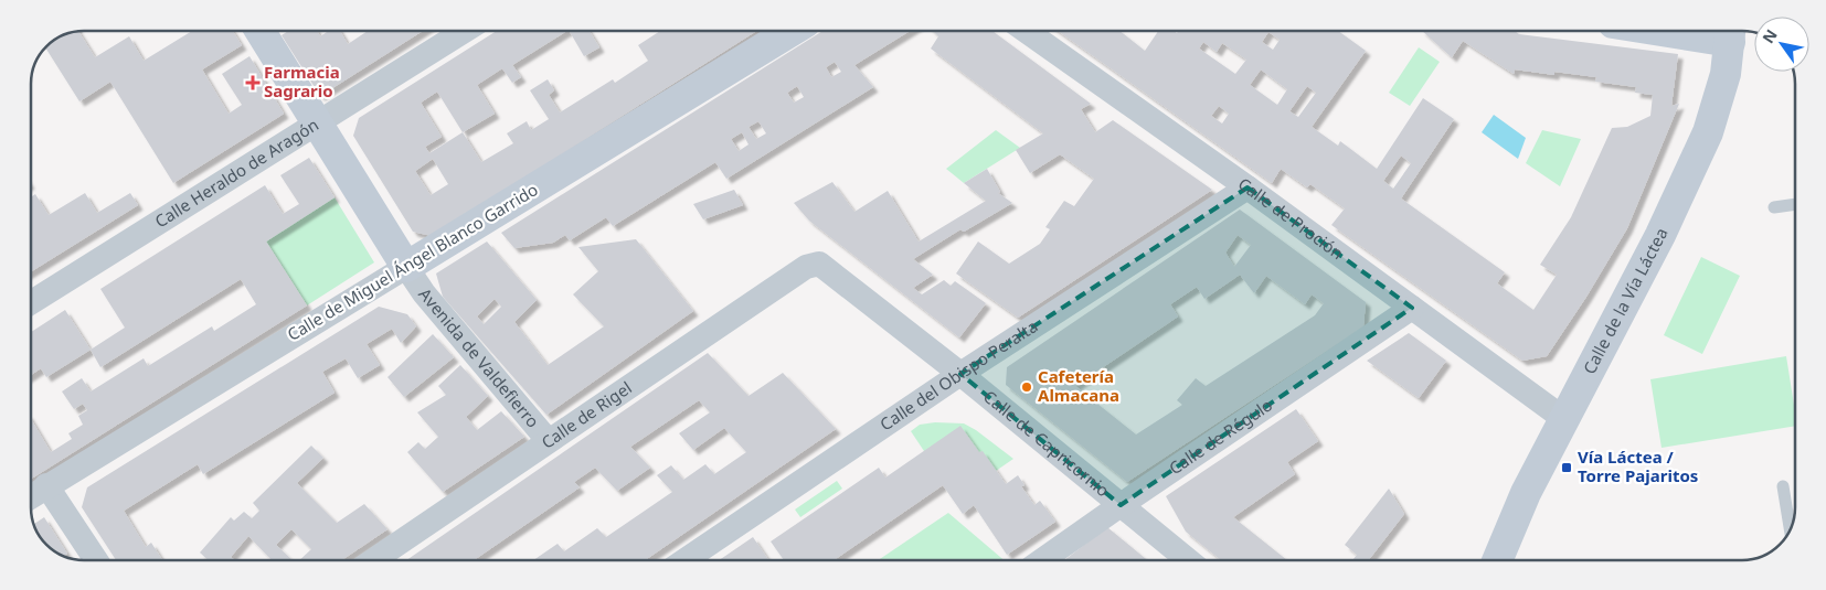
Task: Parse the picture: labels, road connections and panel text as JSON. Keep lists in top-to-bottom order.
{
  "streets": {
    "street": [
      "Calle Heraldo de Aragón",
      "Calle de Proción",
      "Calle de Miguel Ángel Blanco Garrido",
      "Calle de la Vía Láctea",
      "Avenida de Valdefierro",
      "Calle del Obispo Peralta",
      "Calle de Rigel",
      "Calle de Régulo",
      "Calle de Capricornio"
    ]
  },
  "crossings": [
    ["Calle Heraldo de Aragón", "Avenida de Valdefierro"],
    ["Calle de Proción", "Calle de la Vía Láctea"],
    ["Calle de Proción", "Calle del Obispo Peralta"],
    ["Calle de Proción", "Calle de Régulo"],
    ["Calle de Miguel Ángel Blanco Garrido", "Avenida de Valdefierro"],
    ["Avenida de Valdefierro", "Calle de Rigel"],
    ["Calle del Obispo Peralta", "Calle de Capricornio"],
    ["Calle de Rigel", "Calle de Capricornio"],
    ["Calle de Régulo", "Calle de Capricornio"]
  ],
  "places": {
    "health": ["Farmacia Sagrario"],
    "other": ["Cafetería Almacana"],
    "transit": ["Vía Láctea / Torre Pajaritos"]
  },
  "north": "top left"
}
